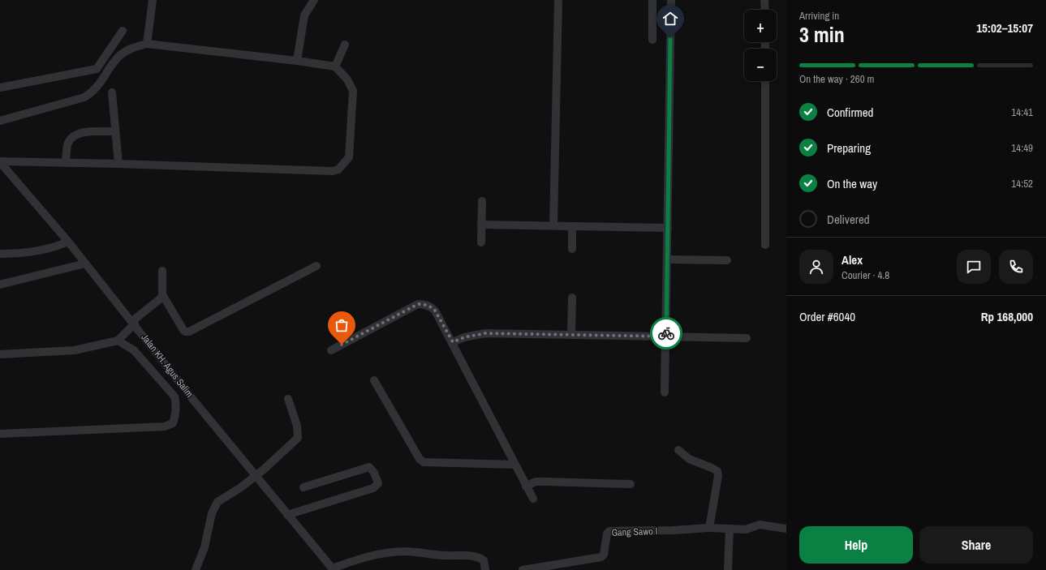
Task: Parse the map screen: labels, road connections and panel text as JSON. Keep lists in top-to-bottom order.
{
  "streets": {
    "street": ["Jalan KH. Agus Salim", "Gang Sawo I"]
  },
  "page": {
    "heading": ["3 min", "Arriving in", "15:02–15:07"],
    "panel": [
      "Alex",
      "Courier · 4.8",
      "Order #6040",
      "Rp 168,000"
    ],
    "map_buttons": ["+", "−"],
    "bar": "On the way · 260 m",
    "list": [
      ["Confirmed", "14:41"],
      ["Preparing", "14:49"],
      ["On the way", "14:52"],
      "Delivered"
    ],
    "buttons": ["Help", "Share"]
  }
}
